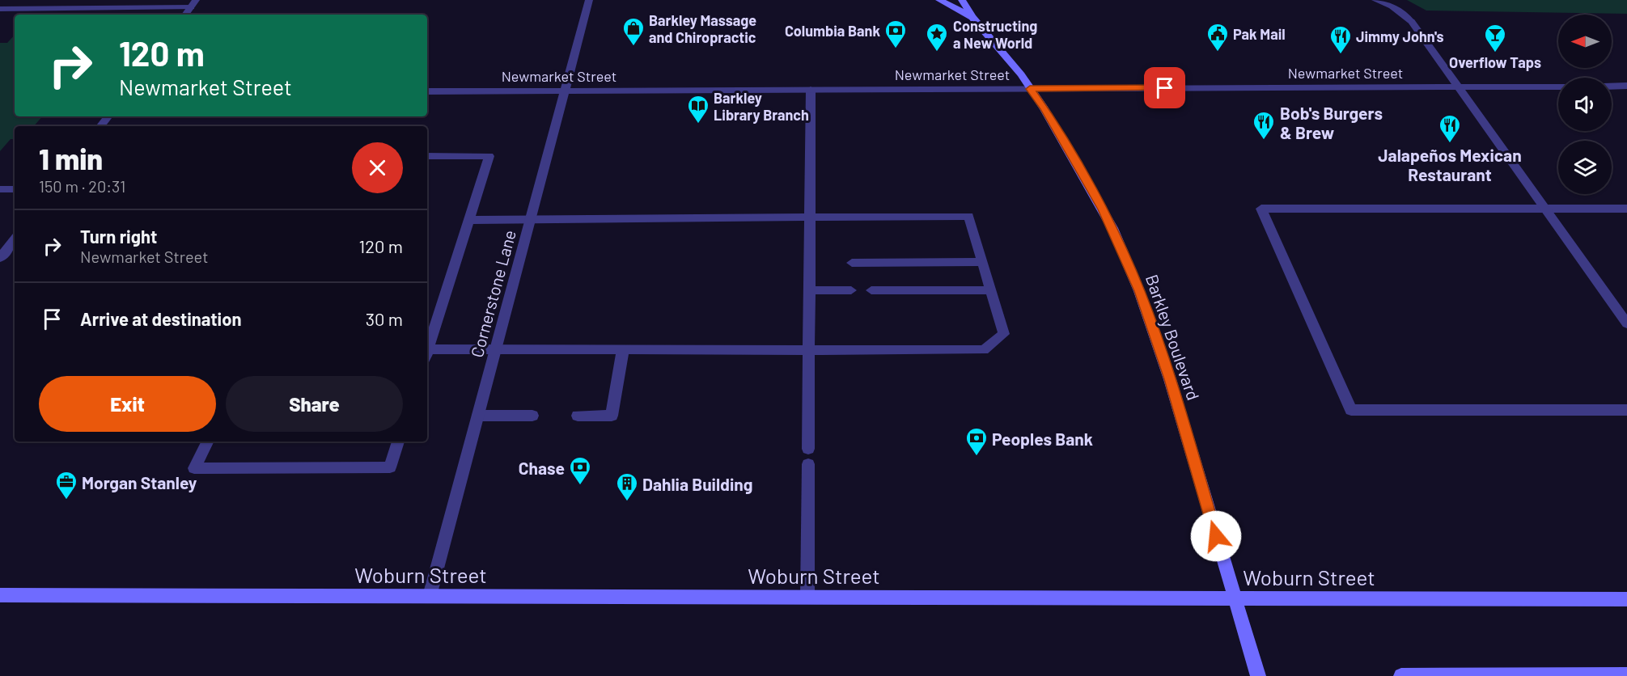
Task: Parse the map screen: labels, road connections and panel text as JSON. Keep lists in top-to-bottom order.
{
  "streets": {
    "main road": ["Barkley Boulevard", "Woburn Street"],
    "street": ["Newmarket Street", "Cornerstone Lane"]
  },
  "crossings": [
    ["Newmarket Street", "Cornerstone Lane"],
    ["Newmarket Street", "Barkley Boulevard"],
    ["Cornerstone Lane", "Woburn Street"],
    ["Barkley Boulevard", "Woburn Street"]
  ],
  "places": {
    "shop": ["Barkley Massage and Chiropractic"],
    "bank": ["Columbia Bank", "Peoples Bank", "Chase"],
    "place": ["Constructing a New World"],
    "public building": ["Pak Mail"],
    "bar": ["Overflow Taps"],
    "restaurant": ["Jimmy John's", "Bob's Burgers & Brew", "Jalapeños Mexican Restaurant"],
    "library": ["Barkley Library Branch"],
    "office": ["Morgan Stanley"],
    "building": ["Dahlia Building"]
  },
  "north": "left",
  "page": {
    "turn": ["120 m", "Newmarket Street"],
    "heading": ["1 min", "150 m · 20:31"],
    "list": [
      {
        "name": "Turn right",
        "note": "Newmarket Street",
        "value": "120 m"
      },
      {
        "name": "Arrive at destination",
        "value": "30 m"
      }
    ],
    "buttons": ["Exit", "Share"]
  }
}
